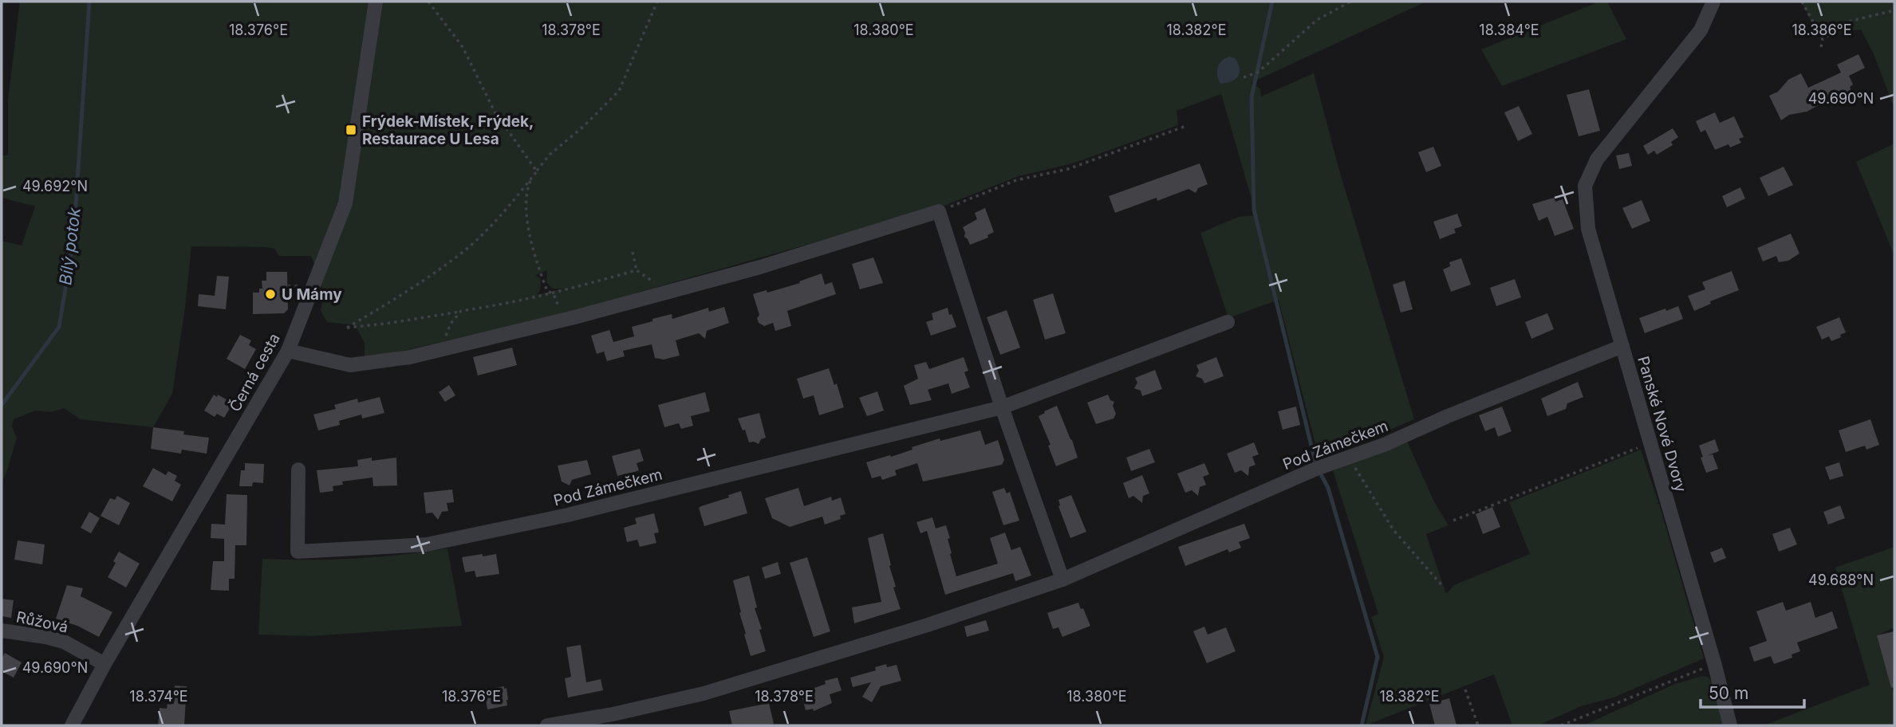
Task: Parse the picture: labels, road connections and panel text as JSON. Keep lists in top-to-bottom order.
{
  "streets": {
    "street": [
      "Černá cesta",
      "Panské Nové Dvory",
      "Pod Zámečkem",
      "Růžová"
    ]
  },
  "crossings": [
    ["Černá cesta", "Růžová"],
    ["Panské Nové Dvory", "Pod Zámečkem"]
  ],
  "water": ["Bílý potok"],
  "places": {
    "transit": ["Frýdek-Místek, Frýdek, Restaurace U Lesa"],
    "other": ["U Mámy"]
  },
  "scale_bar": "50 m",
  "coordinates": [
    "18.376°E",
    "18.378°E",
    "18.380°E",
    "18.382°E",
    "18.384°E",
    "18.386°E",
    "49.690°N",
    "49.692°N",
    "49.688°N",
    "18.374°E"
  ]
}
